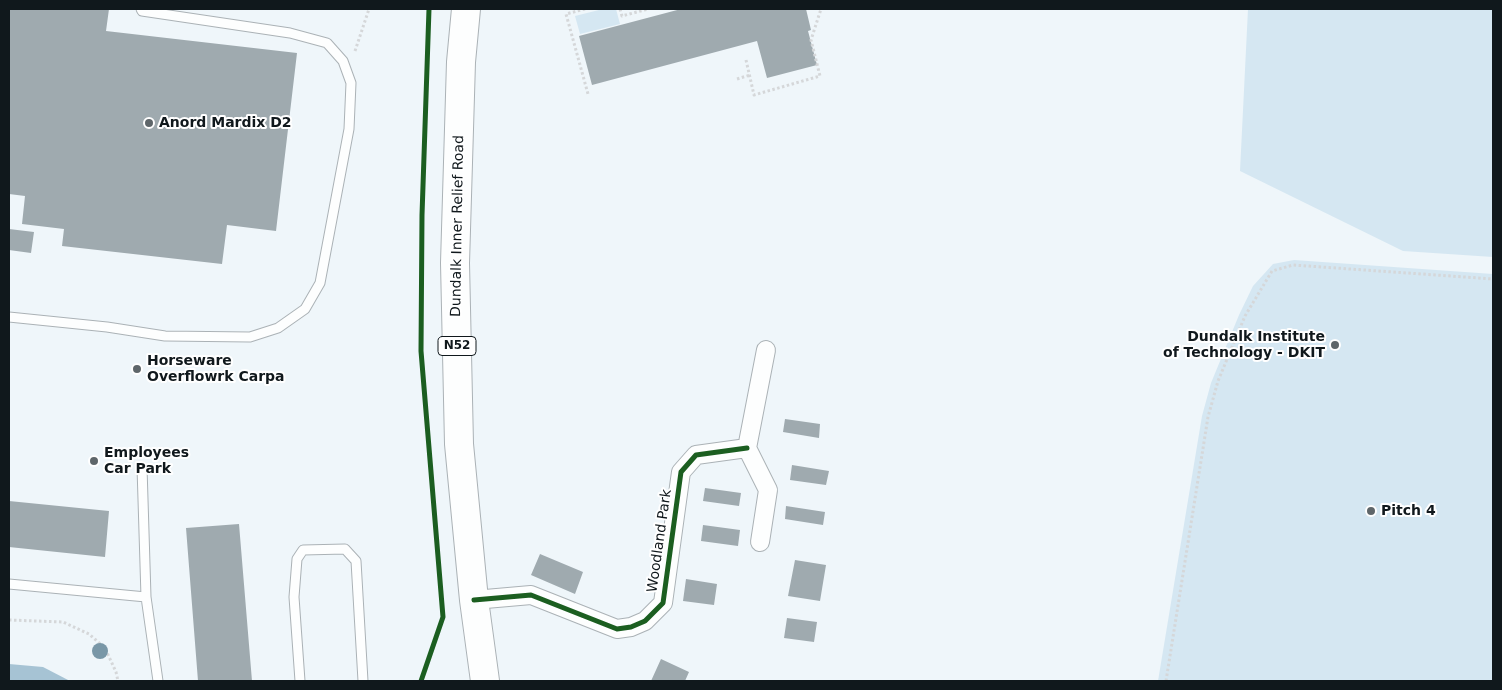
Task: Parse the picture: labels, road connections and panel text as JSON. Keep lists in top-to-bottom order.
{
  "streets": {
    "main road": ["Dundalk Inner Relief Road", "N52"],
    "street": ["Woodland Park"]
  },
  "crossings": [
    ["Dundalk Inner Relief Road", "Woodland Park"]
  ],
  "places": [
    "Anord Mardix D2",
    "Dundalk Institute of Technology - DKIT",
    "Horseware Overflowrk Carpa",
    "Employees Car Park",
    "Pitch 4"
  ]
}
